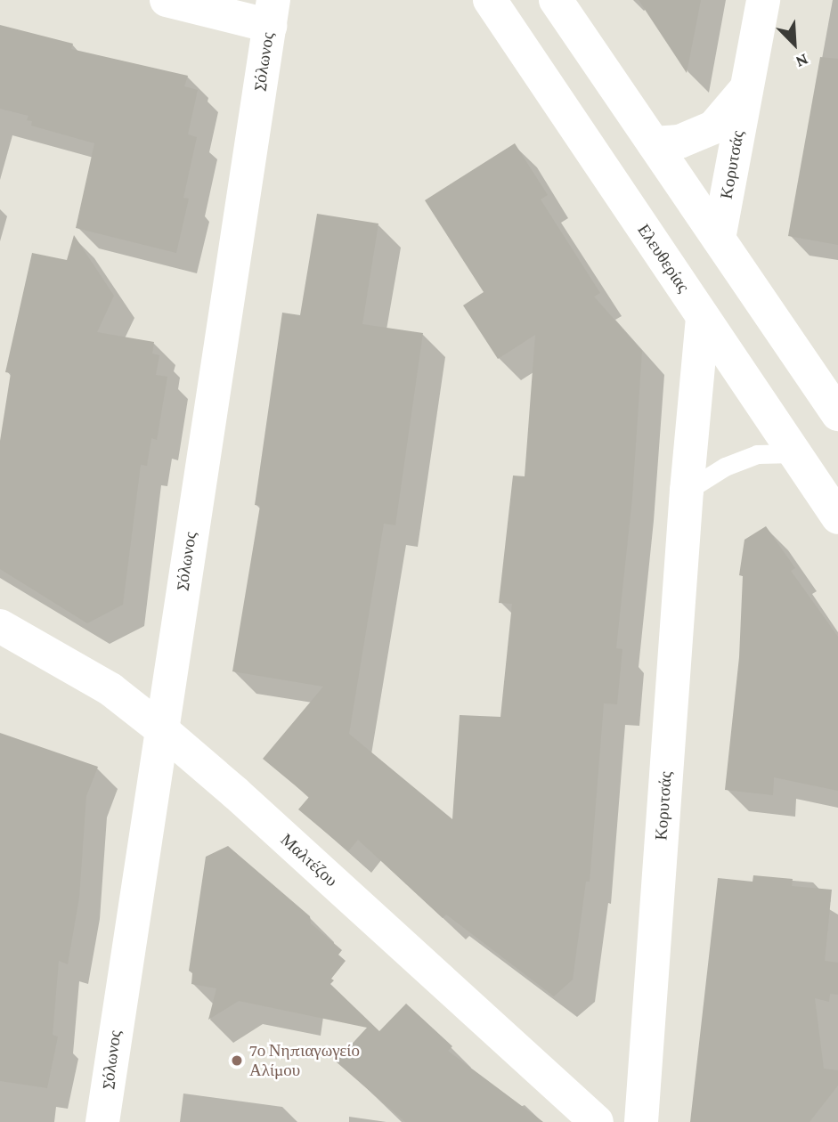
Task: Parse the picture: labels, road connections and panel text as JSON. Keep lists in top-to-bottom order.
{
  "streets": {
    "street": [
      "Σόλωνος",
      "Κορυτσάς",
      "Ελευθερίας",
      "Μαλτέζου"
    ]
  },
  "crossings": [
    ["Σόλωνος", "Μαλτέζου"],
    ["Κορυτσάς", "Ελευθερίας"]
  ],
  "places": ["7ο Νηπιαγωγείο Αλίμου"],
  "north": "bottom right"
}
